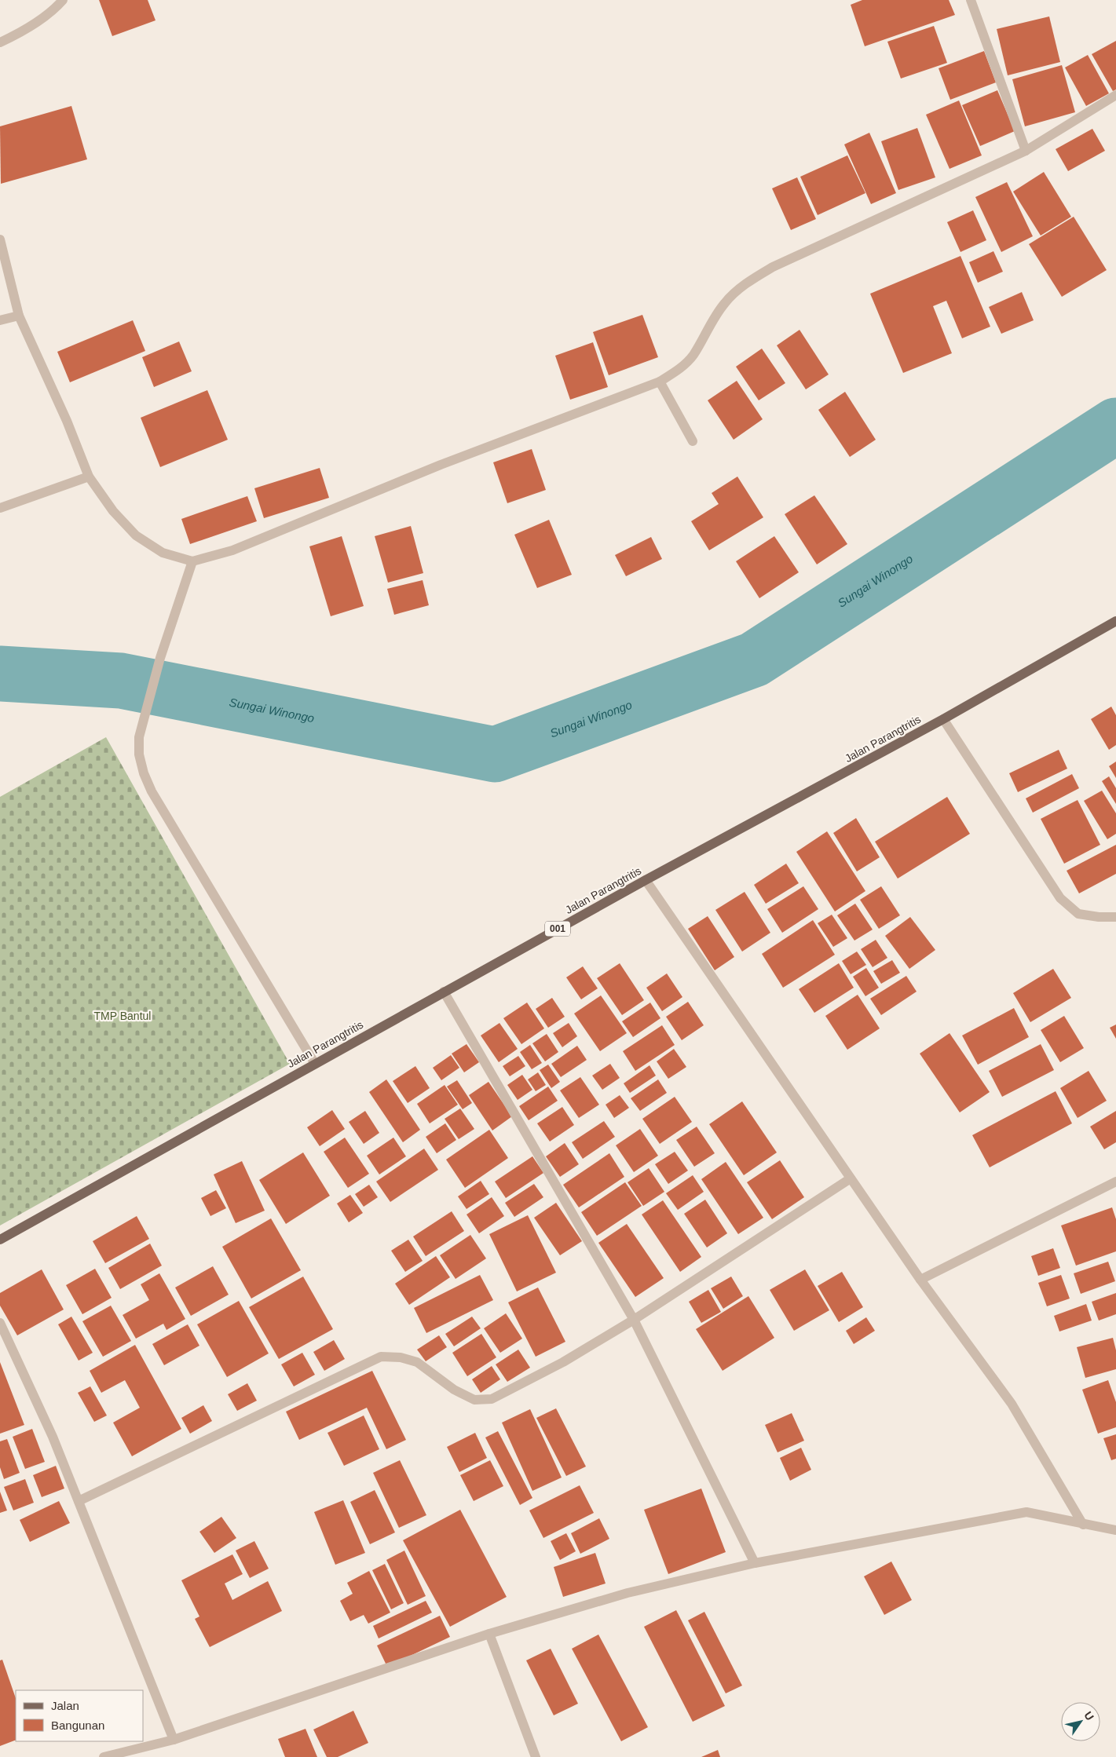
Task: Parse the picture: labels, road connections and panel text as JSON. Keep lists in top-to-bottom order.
{
  "streets": {
    "main road": ["Jalan Parangtritis", "001"]
  },
  "water": ["Sungai Winongo"],
  "parks": ["TMP Bantul"],
  "legend": ["Jalan", "Bangunan"],
  "north": "top right"
}
